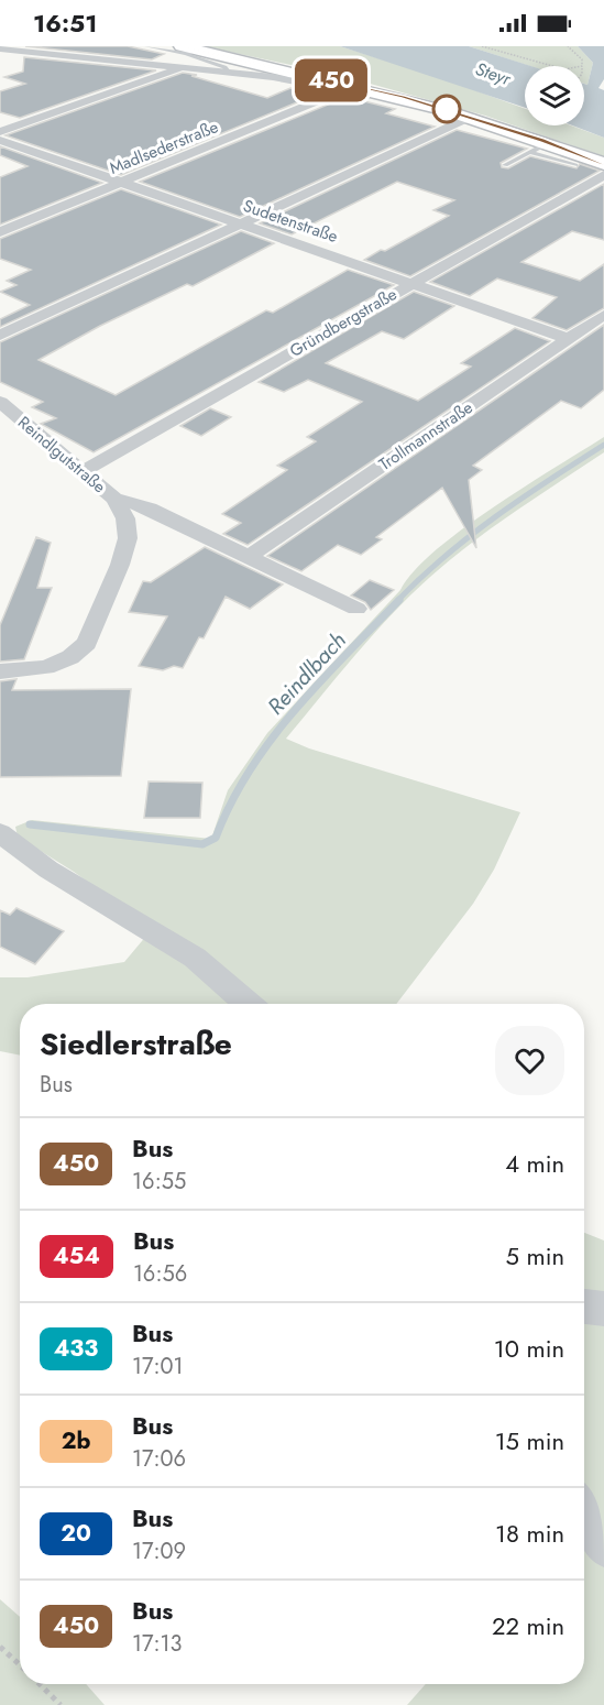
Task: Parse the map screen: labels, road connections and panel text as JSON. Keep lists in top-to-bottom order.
{
  "streets": {
    "street": [
      "Madlsederstraße",
      "Sudetenstraße",
      "Gründbergstraße",
      "Trollmannstraße",
      "Reindlgutstraße"
    ]
  },
  "crossings": [
    ["Madlsederstraße", "Sudetenstraße"],
    ["Sudetenstraße", "Gründbergstraße"],
    ["Sudetenstraße", "Trollmannstraße"],
    ["Gründbergstraße", "Reindlgutstraße"]
  ],
  "water": ["Steyr", "Reindlbach"],
  "lines": ["bus line 450"],
  "page": {
    "status": "16:51",
    "on_map": "450",
    "heading": ["Siedlerstraße", "Bus"],
    "list": [
      {
        "mark": "450",
        "name": "Bus",
        "note": "16:55",
        "value": "4 min"
      },
      {
        "mark": "454",
        "name": "Bus",
        "note": "16:56",
        "value": "5 min"
      },
      {
        "mark": "433",
        "name": "Bus",
        "note": "17:01",
        "value": "10 min"
      },
      {
        "mark": "2b",
        "name": "Bus",
        "note": "17:06",
        "value": "15 min"
      },
      {
        "mark": "20",
        "name": "Bus",
        "note": "17:09",
        "value": "18 min"
      },
      {
        "mark": "450",
        "name": "Bus",
        "note": "17:13",
        "value": "22 min"
      }
    ]
  }
}
